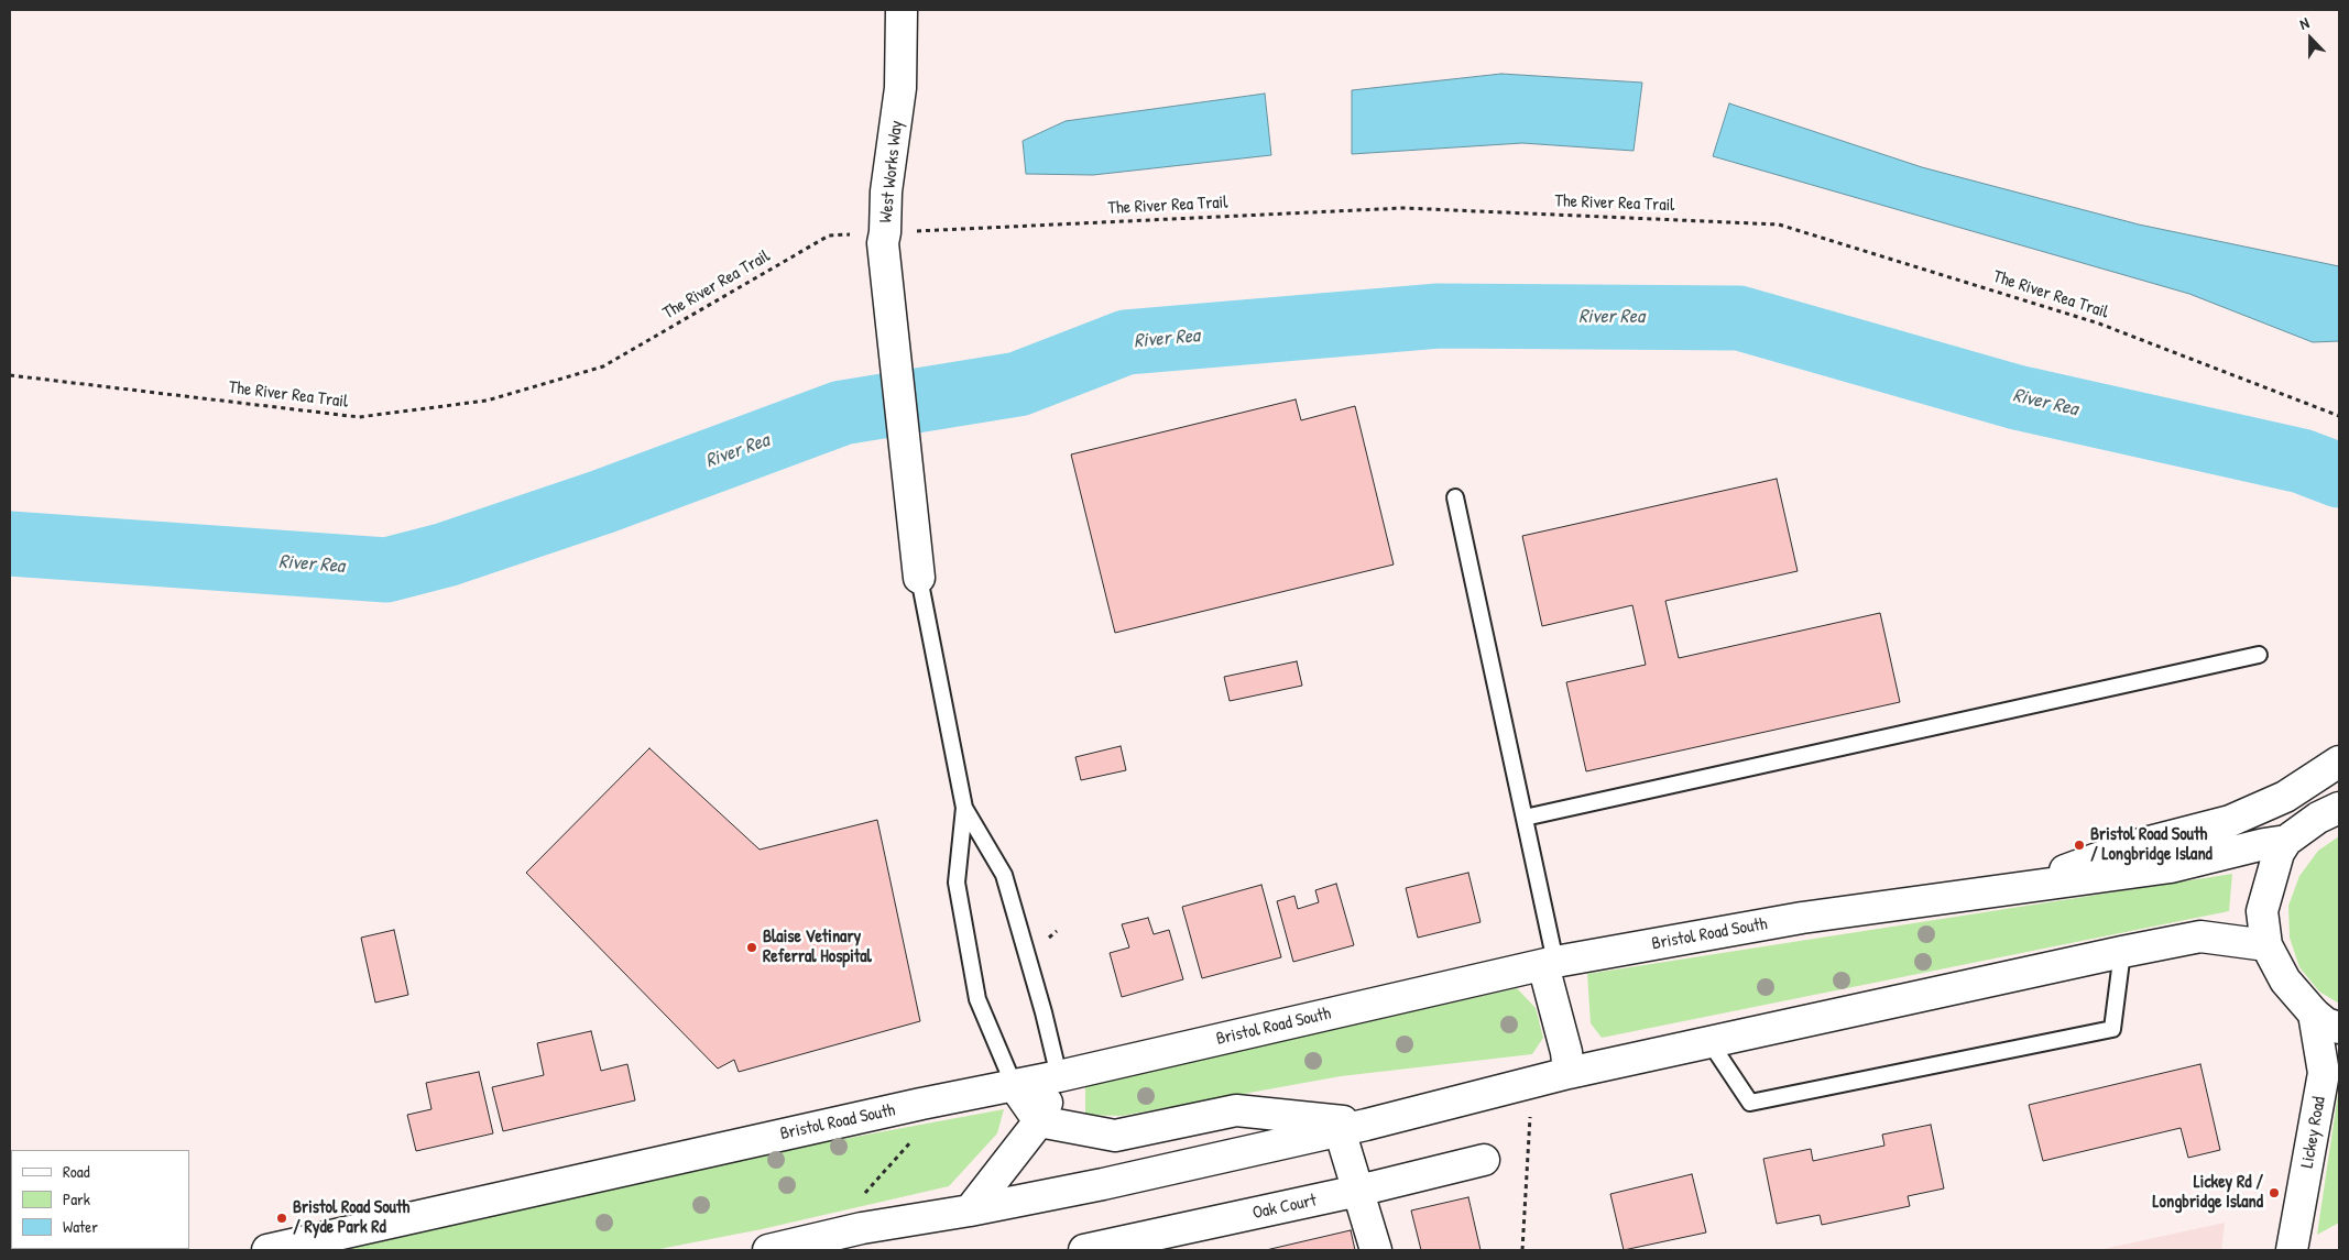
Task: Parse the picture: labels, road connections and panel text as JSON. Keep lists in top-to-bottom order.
{
  "streets": {
    "main road": [
      "West Works Way",
      "Bristol Road South",
      "Lickey Road",
      "Oak Court"
    ],
    "path": ["The River Rea Trail"]
  },
  "crossings": [
    ["West Works Way", "The River Rea Trail"]
  ],
  "water": ["River Rea"],
  "places": [
    "Bristol Road South / Longbridge Island",
    "Blaise Vetinary Referral Hospital",
    "Lickey Rd / Longbridge Island",
    "Bristol Road South / Ryde Park Rd"
  ],
  "legend": ["Road", "Park", "Water"],
  "north": "top"
}
